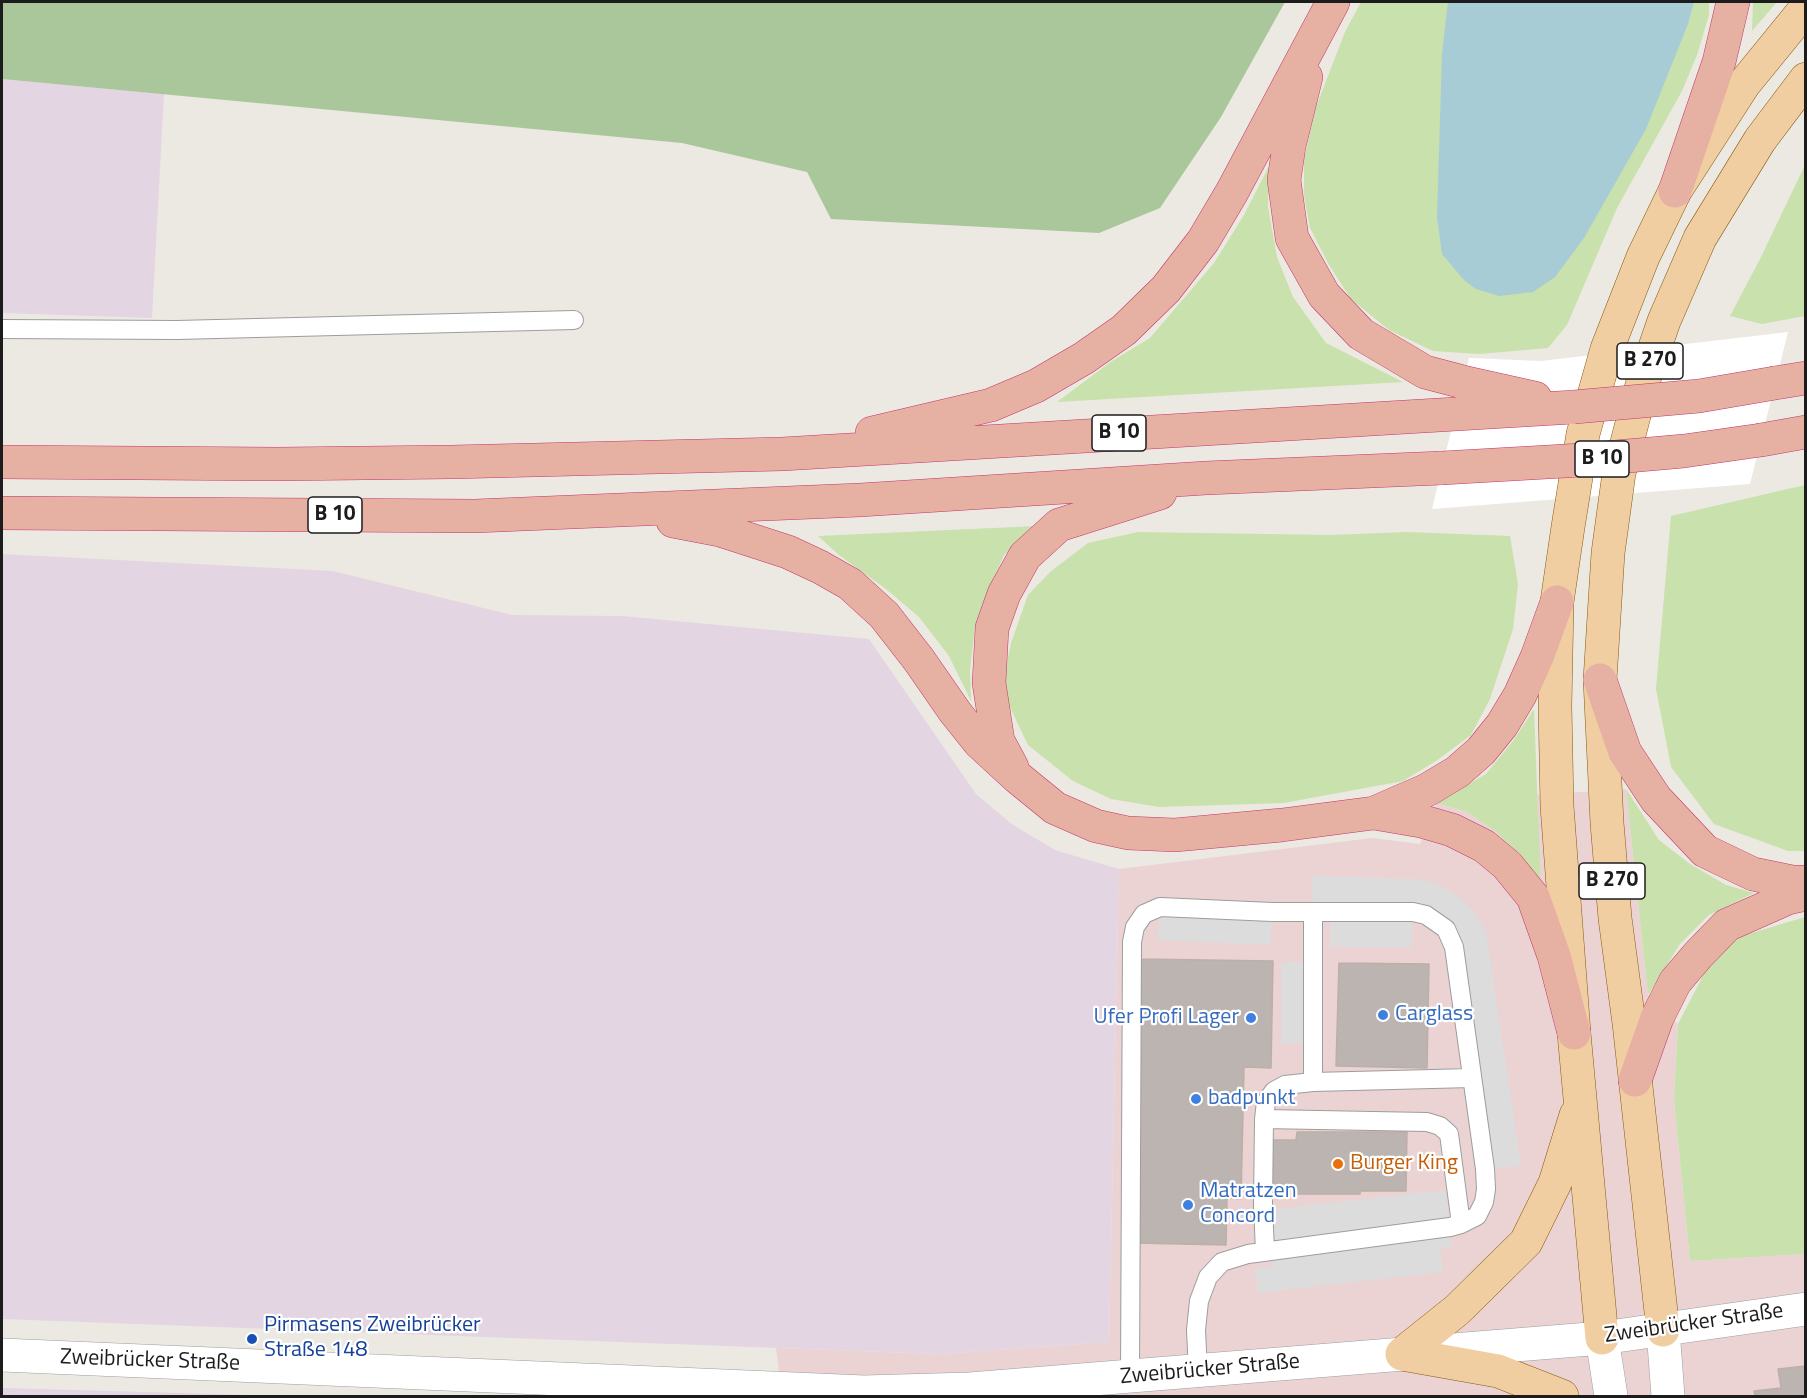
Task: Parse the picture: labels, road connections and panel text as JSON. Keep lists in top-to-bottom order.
{
  "streets": {
    "highway": ["B 10"],
    "main road": ["B 270"],
    "street": ["Zweibrücker Straße"]
  },
  "crossings": [
    ["B 270", "Zweibrücker Straße"]
  ],
  "places": [
    "Carglass",
    "Ufer Profi Lager",
    "badpunkt",
    "Burger King",
    "Matratzen Concord",
    "Pirmasens Zweibrücker Straße 148"
  ]
}
